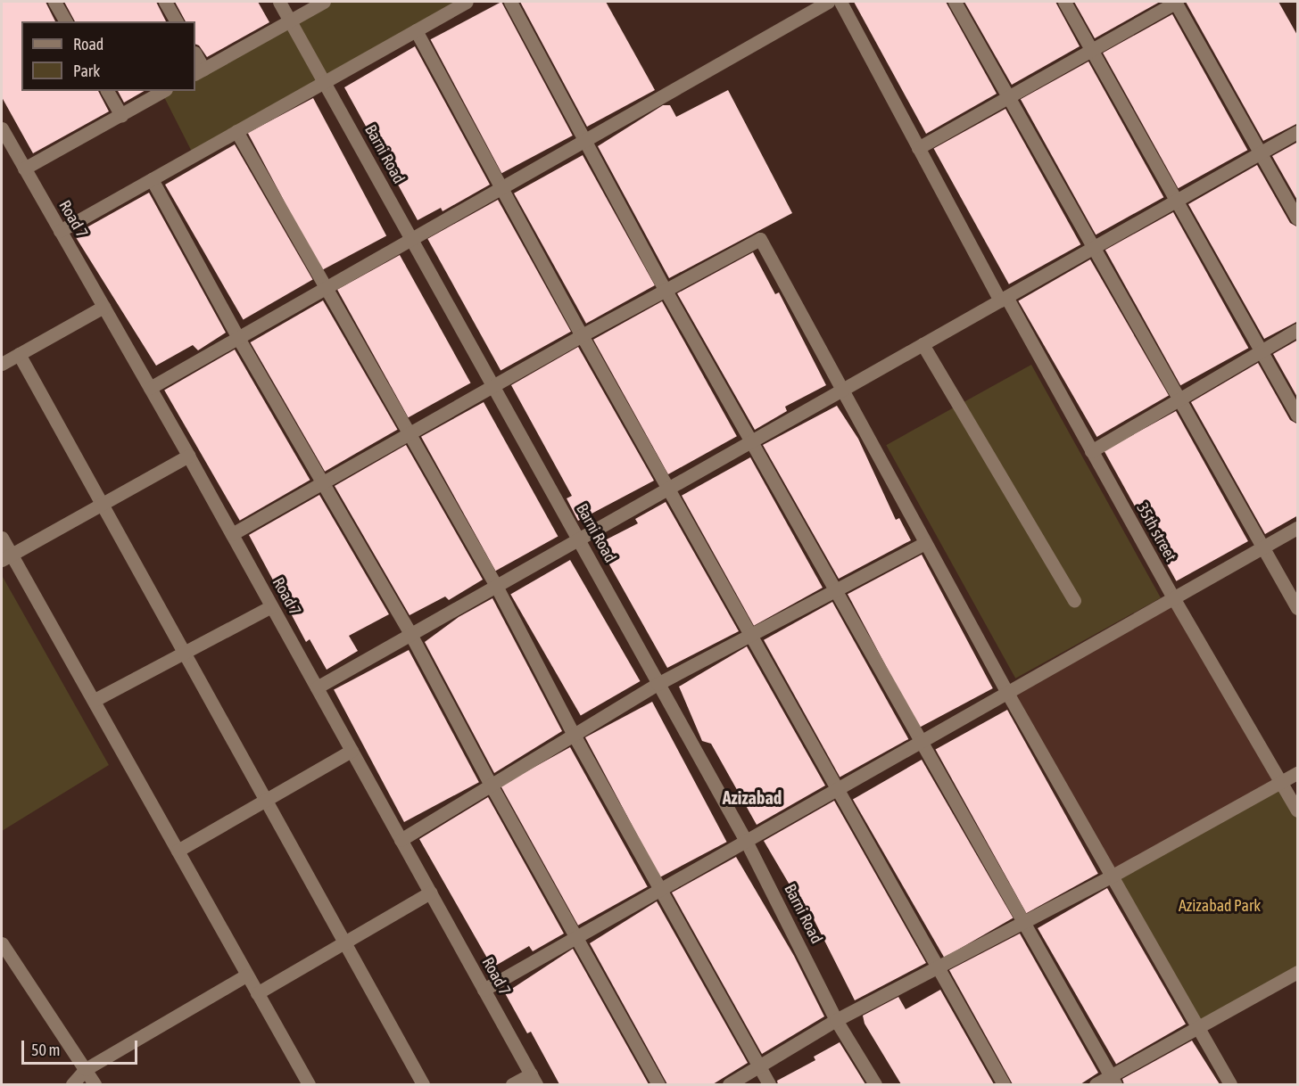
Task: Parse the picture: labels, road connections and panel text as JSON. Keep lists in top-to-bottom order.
{
  "streets": {
    "street": ["Barni Road", "Road 7", "35th street"]
  },
  "districts": ["Azizabad"],
  "parks": ["Azizabad Park"],
  "legend": ["Road", "Park"],
  "scale_bar": "50 m"
}
